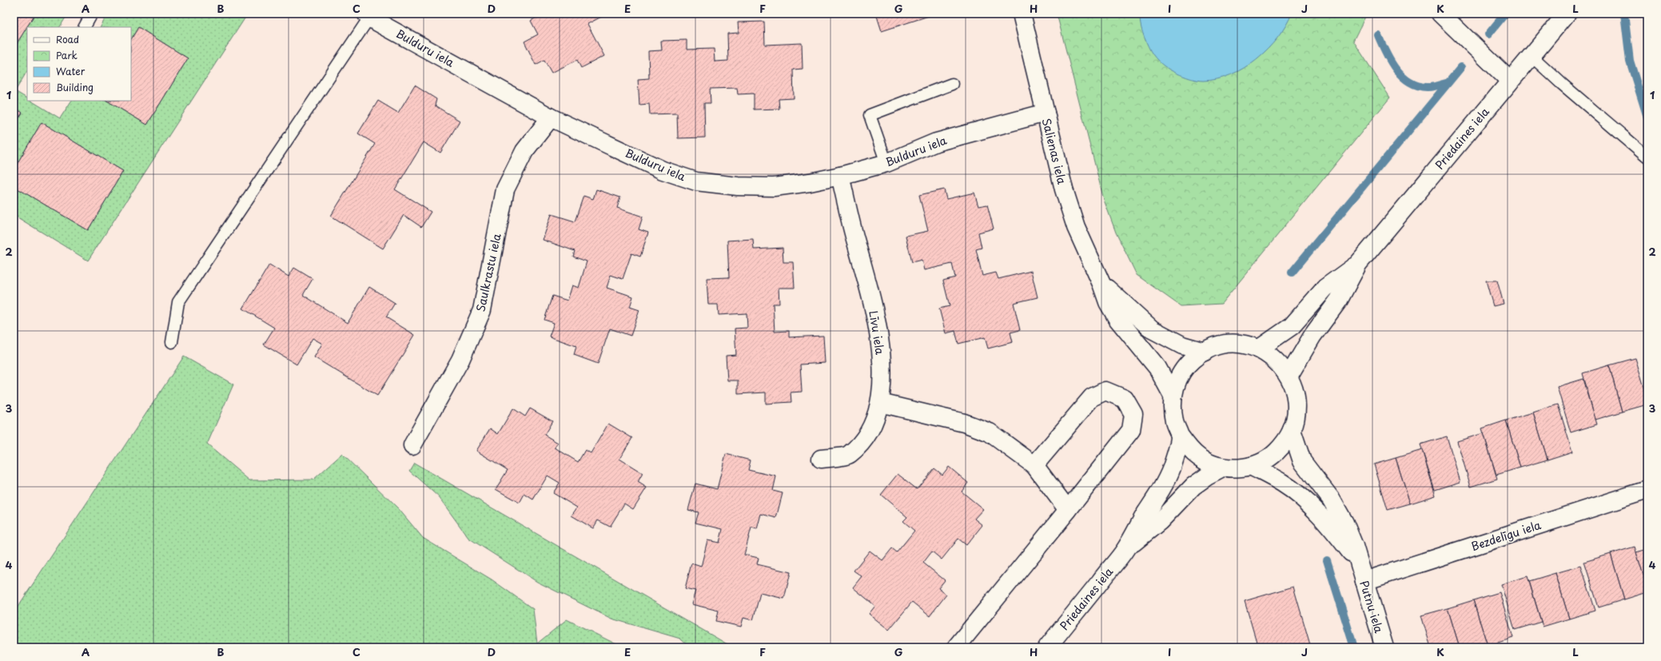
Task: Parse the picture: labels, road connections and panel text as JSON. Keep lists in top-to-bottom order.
{
  "streets": {
    "street": [
      "Bulduru iela",
      "Priedaines iela",
      "Salienas iela",
      "Saulkrastu iela",
      "Līvu iela",
      "Bezdelīgu iela",
      "Putnu iela"
    ]
  },
  "crossings": [
    ["Bulduru iela", "Salienas iela"],
    ["Bulduru iela", "Saulkrastu iela"],
    ["Bulduru iela", "Līvu iela"],
    ["Bezdelīgu iela", "Putnu iela"]
  ],
  "legend": [
    "Road",
    "Park",
    "Water",
    "Building"
  ],
  "grid": {
    "columns": [
      "A",
      "B",
      "C",
      "D",
      "E",
      "F",
      "G",
      "H",
      "I",
      "J",
      "K",
      "L"
    ],
    "rows": [
      "1",
      "2",
      "3",
      "4"
    ]
  }
}
